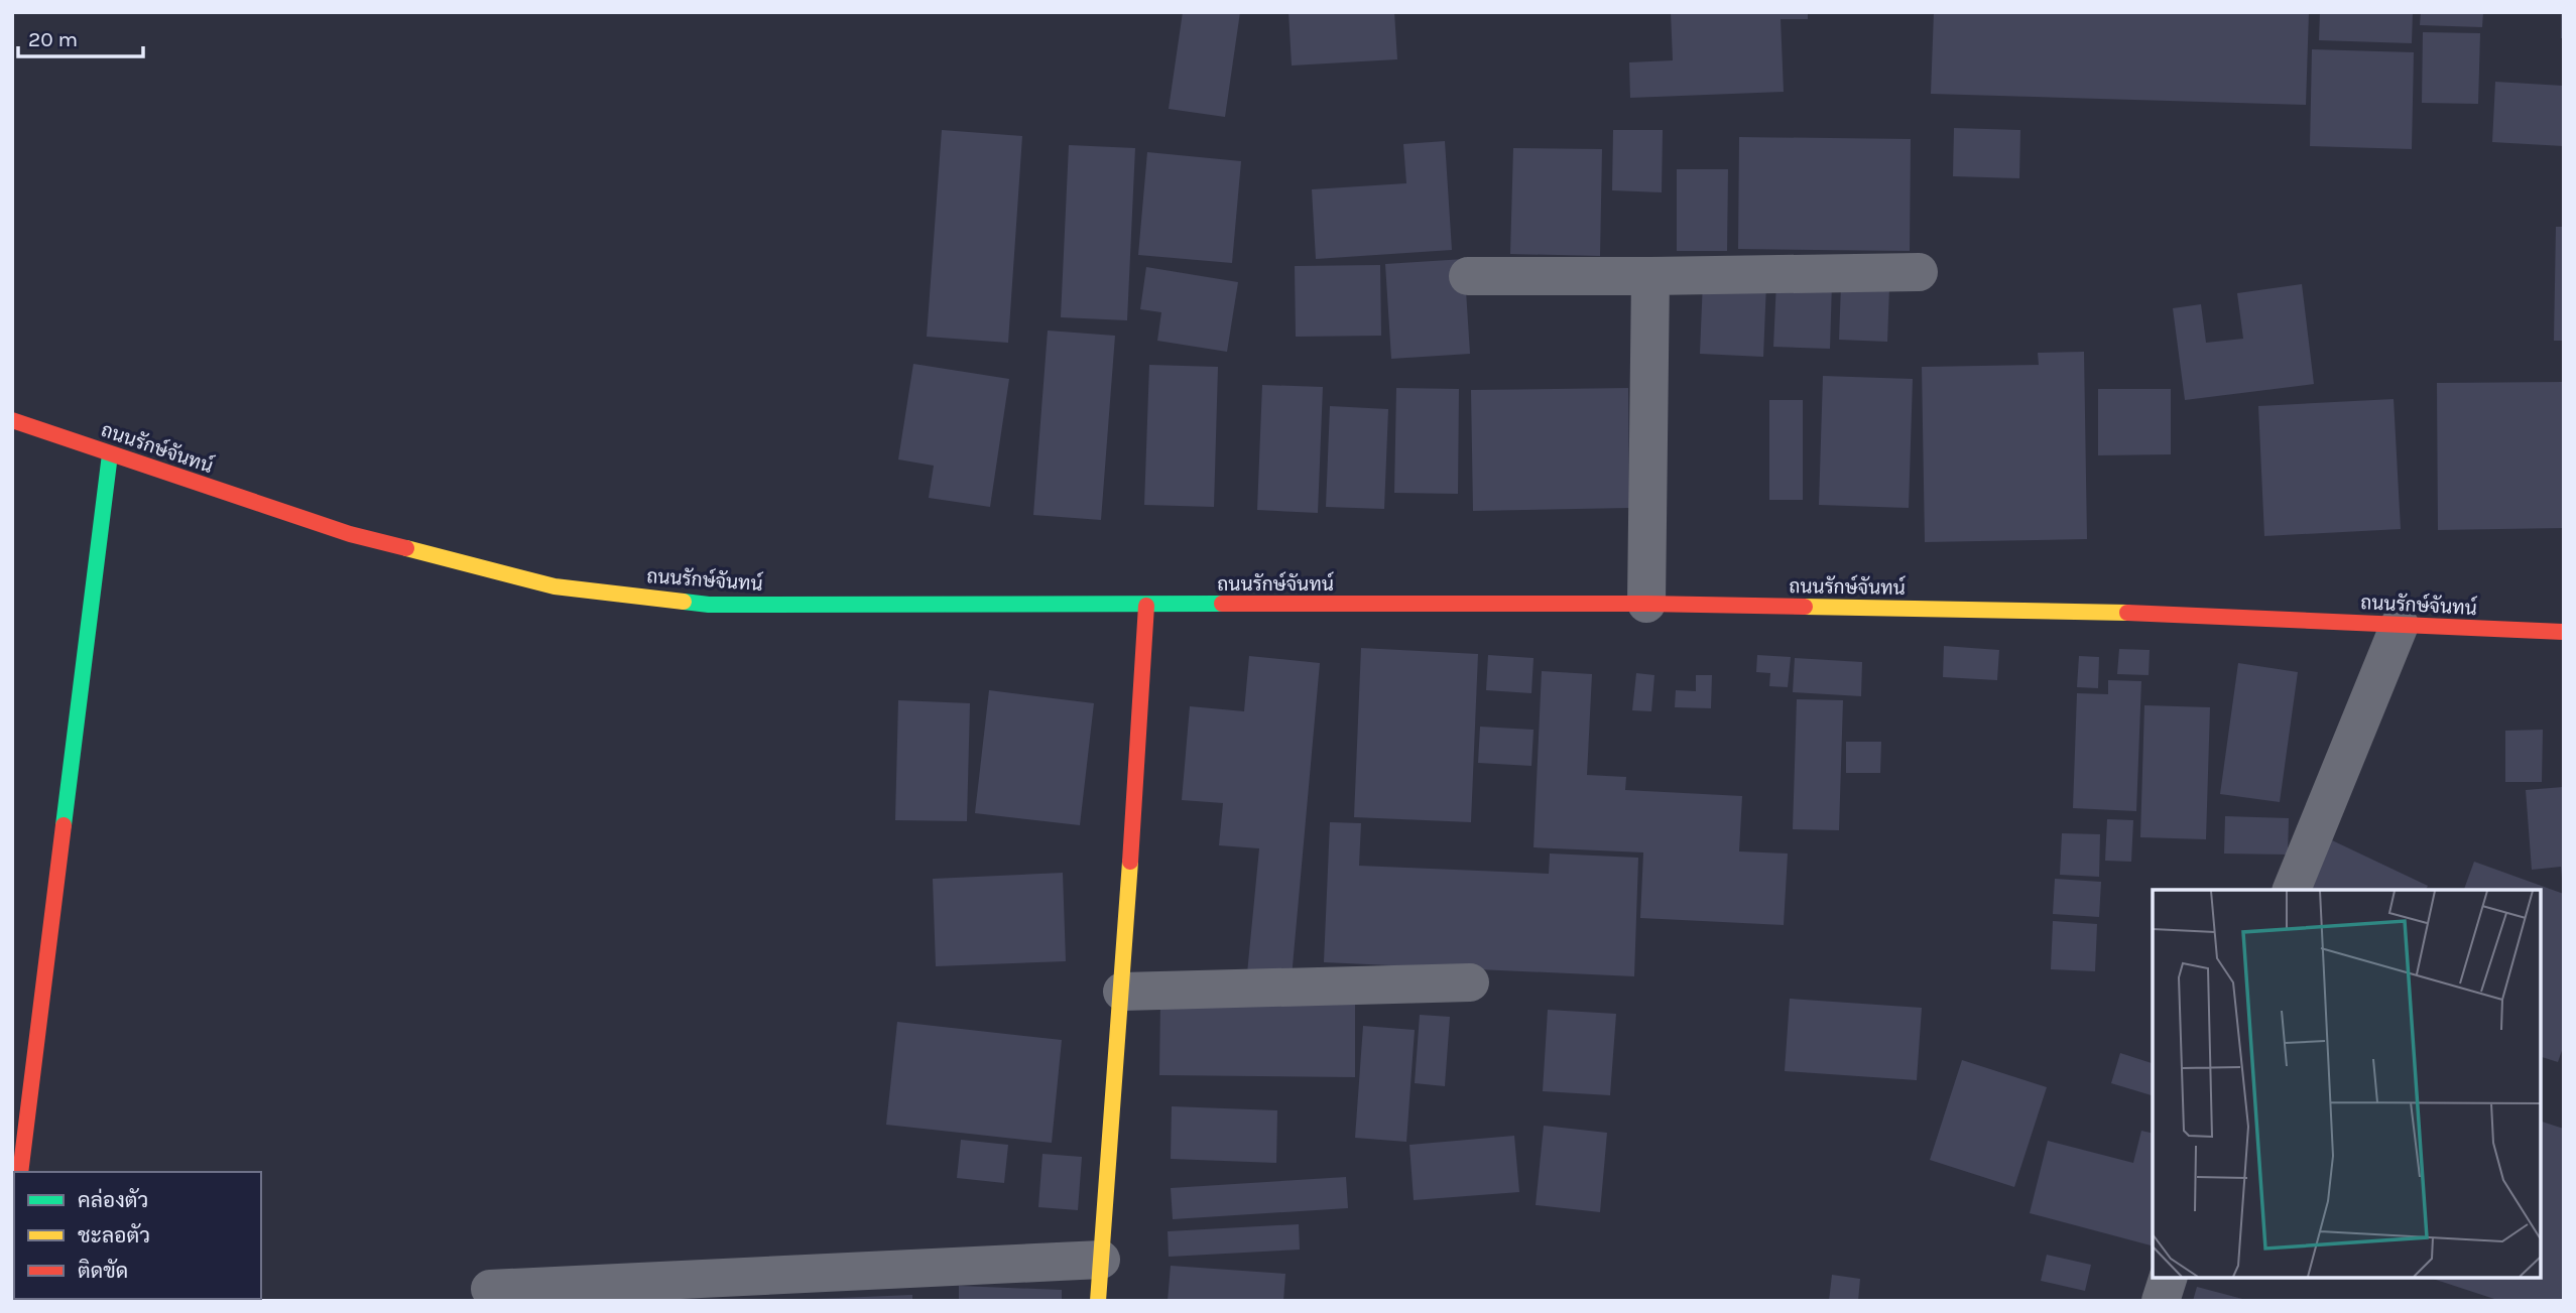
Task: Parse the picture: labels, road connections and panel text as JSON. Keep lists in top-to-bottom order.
{
  "streets": {
    "main road": ["ถนนรักษ์จันทน์"]
  },
  "legend": ["คล่องตัว", "ชะลอตัว", "ติดขัด"],
  "scale_bar": "20 m"
}
